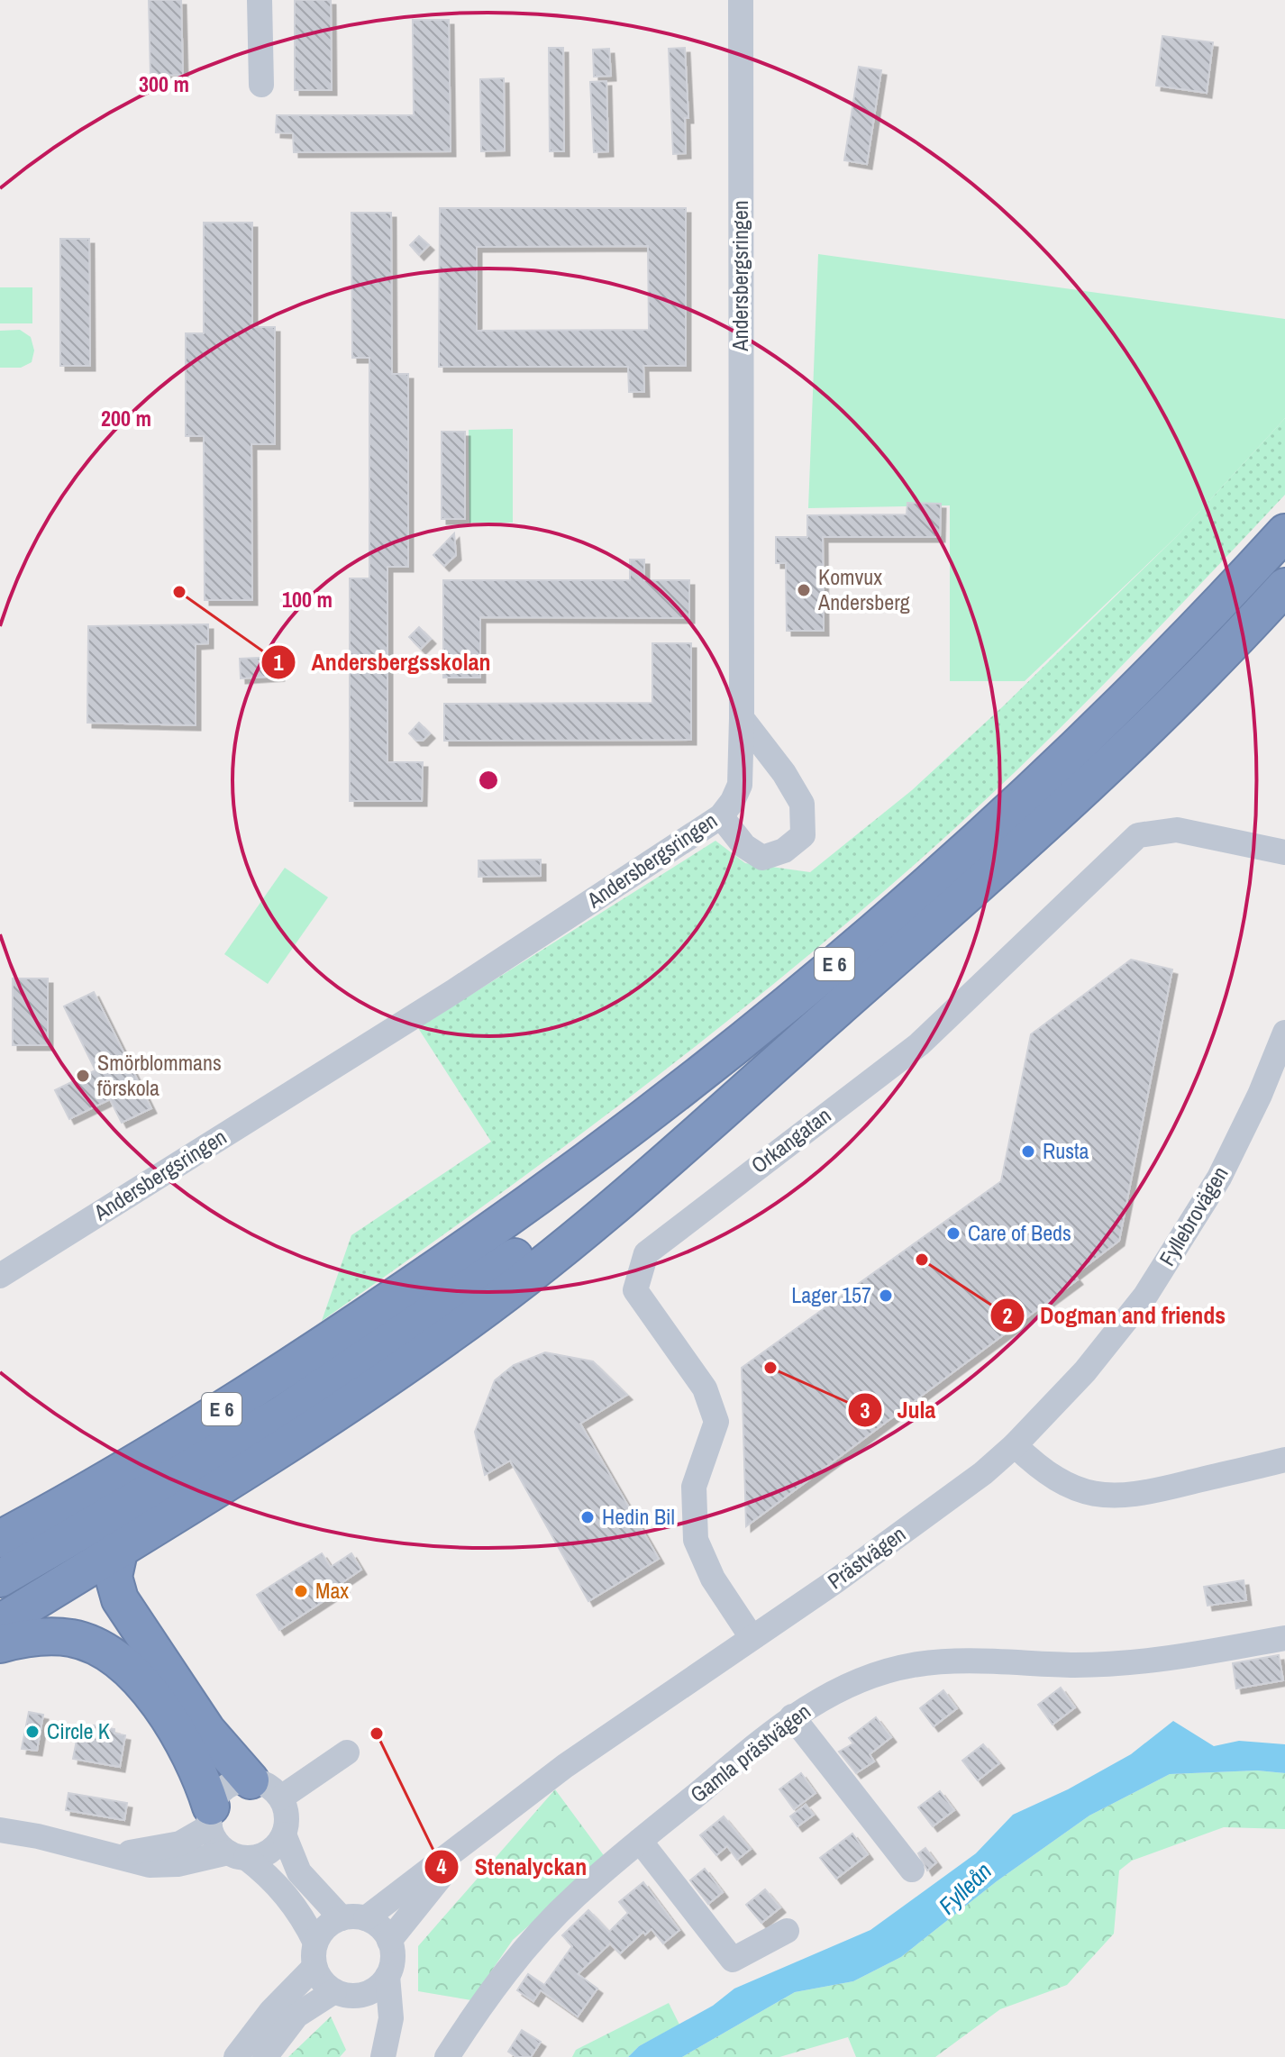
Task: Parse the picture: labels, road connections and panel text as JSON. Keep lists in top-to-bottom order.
{
  "streets": {
    "highway": ["E 6"],
    "street": [
      "Andersbergsringen",
      "Orkangatan",
      "Fyllebrovägen",
      "Prästvägen",
      "Gamla prästvägen"
    ]
  },
  "crossings": [
    ["Orkangatan", "Prästvägen"],
    ["Fyllebrovägen", "Prästvägen"]
  ],
  "water": ["Fylleån"],
  "places": [
    "Komvux Andersberg",
    "Andersbergsskolan",
    "Smörblommans förskola",
    "Rusta",
    "Care of Beds",
    "Dogman and friends",
    "Lager 157",
    "Jula",
    "Hedin Bil",
    "Max",
    "Circle K",
    "Stenalyckan"
  ],
  "rings": ["300 m", "200 m", "100 m"]
}
